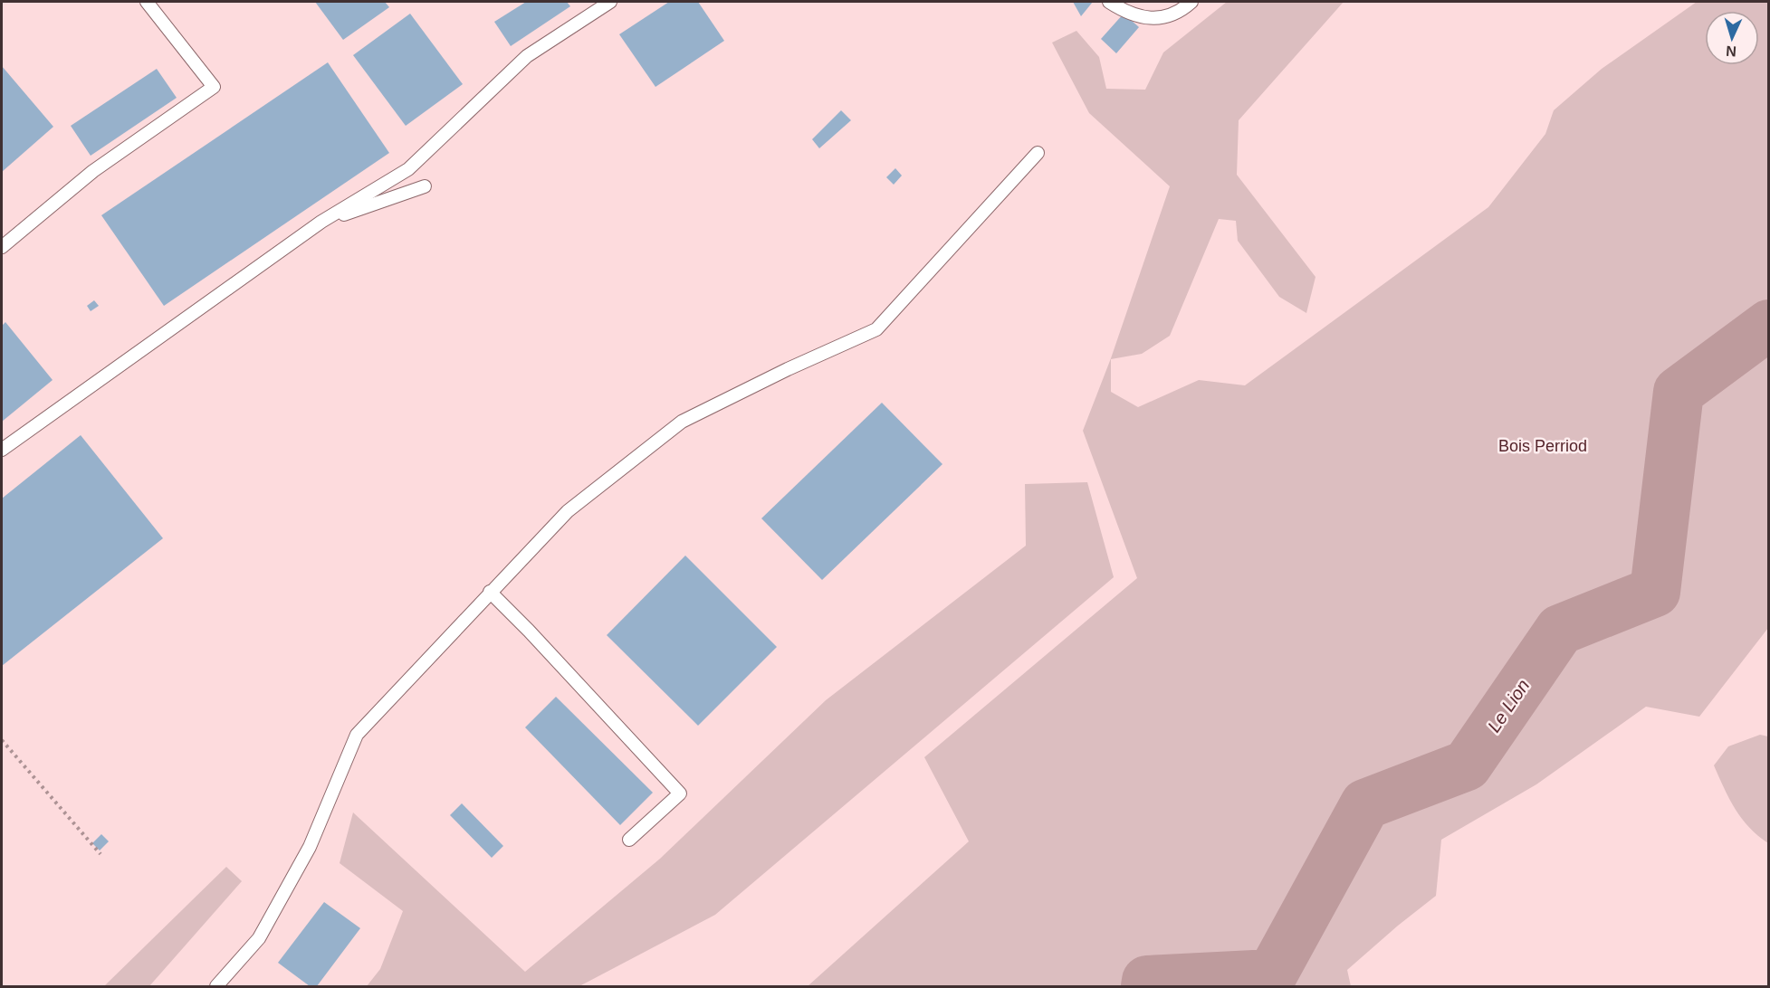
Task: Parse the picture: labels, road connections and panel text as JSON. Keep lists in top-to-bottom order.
{
  "water": ["Le Lion"],
  "parks": ["Bois Perriod"],
  "north": "bottom"
}
